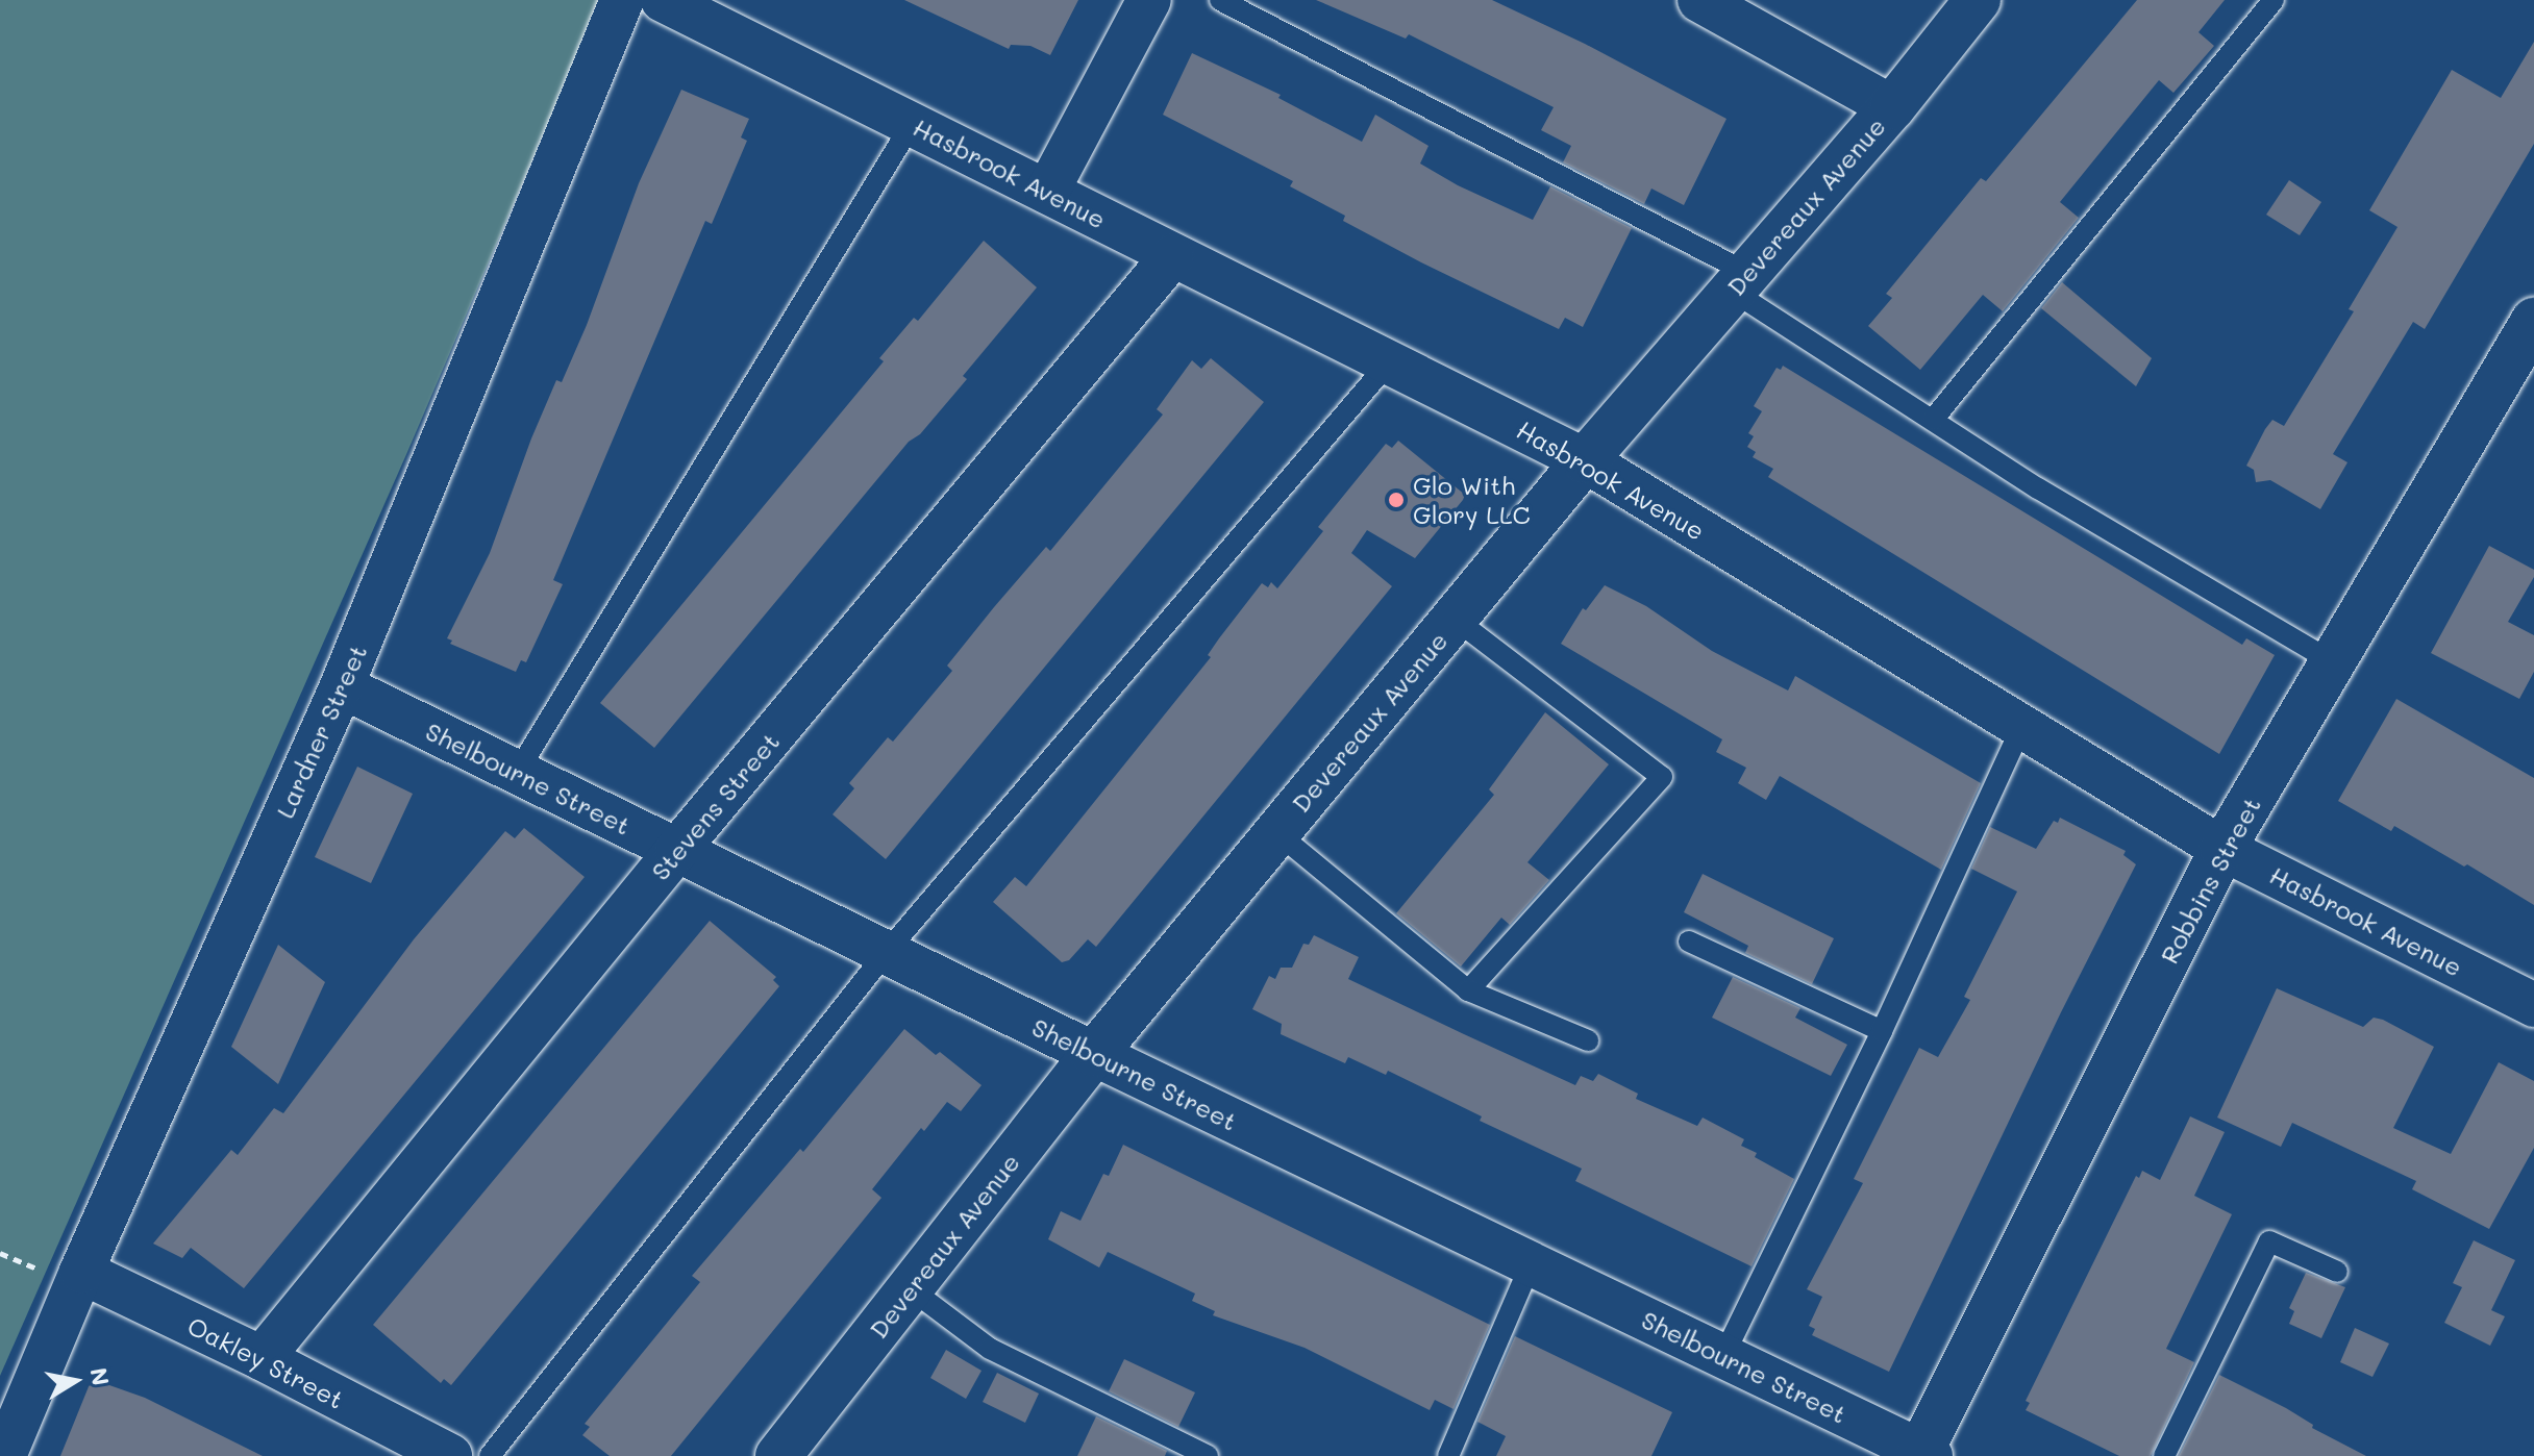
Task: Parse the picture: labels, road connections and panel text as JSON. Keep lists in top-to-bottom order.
{
  "streets": {
    "street": [
      "Hasbrook Avenue",
      "Devereaux Avenue",
      "Lardner Street",
      "Shelbourne Street",
      "Stevens Street",
      "Robbins Street",
      "Oakley Street"
    ]
  },
  "crossings": [
    ["Hasbrook Avenue", "Devereaux Avenue"],
    ["Hasbrook Avenue", "Stevens Street"],
    ["Hasbrook Avenue", "Robbins Street"],
    ["Devereaux Avenue", "Shelbourne Street"],
    ["Lardner Street", "Shelbourne Street"],
    ["Lardner Street", "Oakley Street"],
    ["Shelbourne Street", "Stevens Street"],
    ["Shelbourne Street", "Robbins Street"],
    ["Stevens Street", "Oakley Street"]
  ],
  "places": ["Glo With Glory LLC"],
  "north": "right"
}
